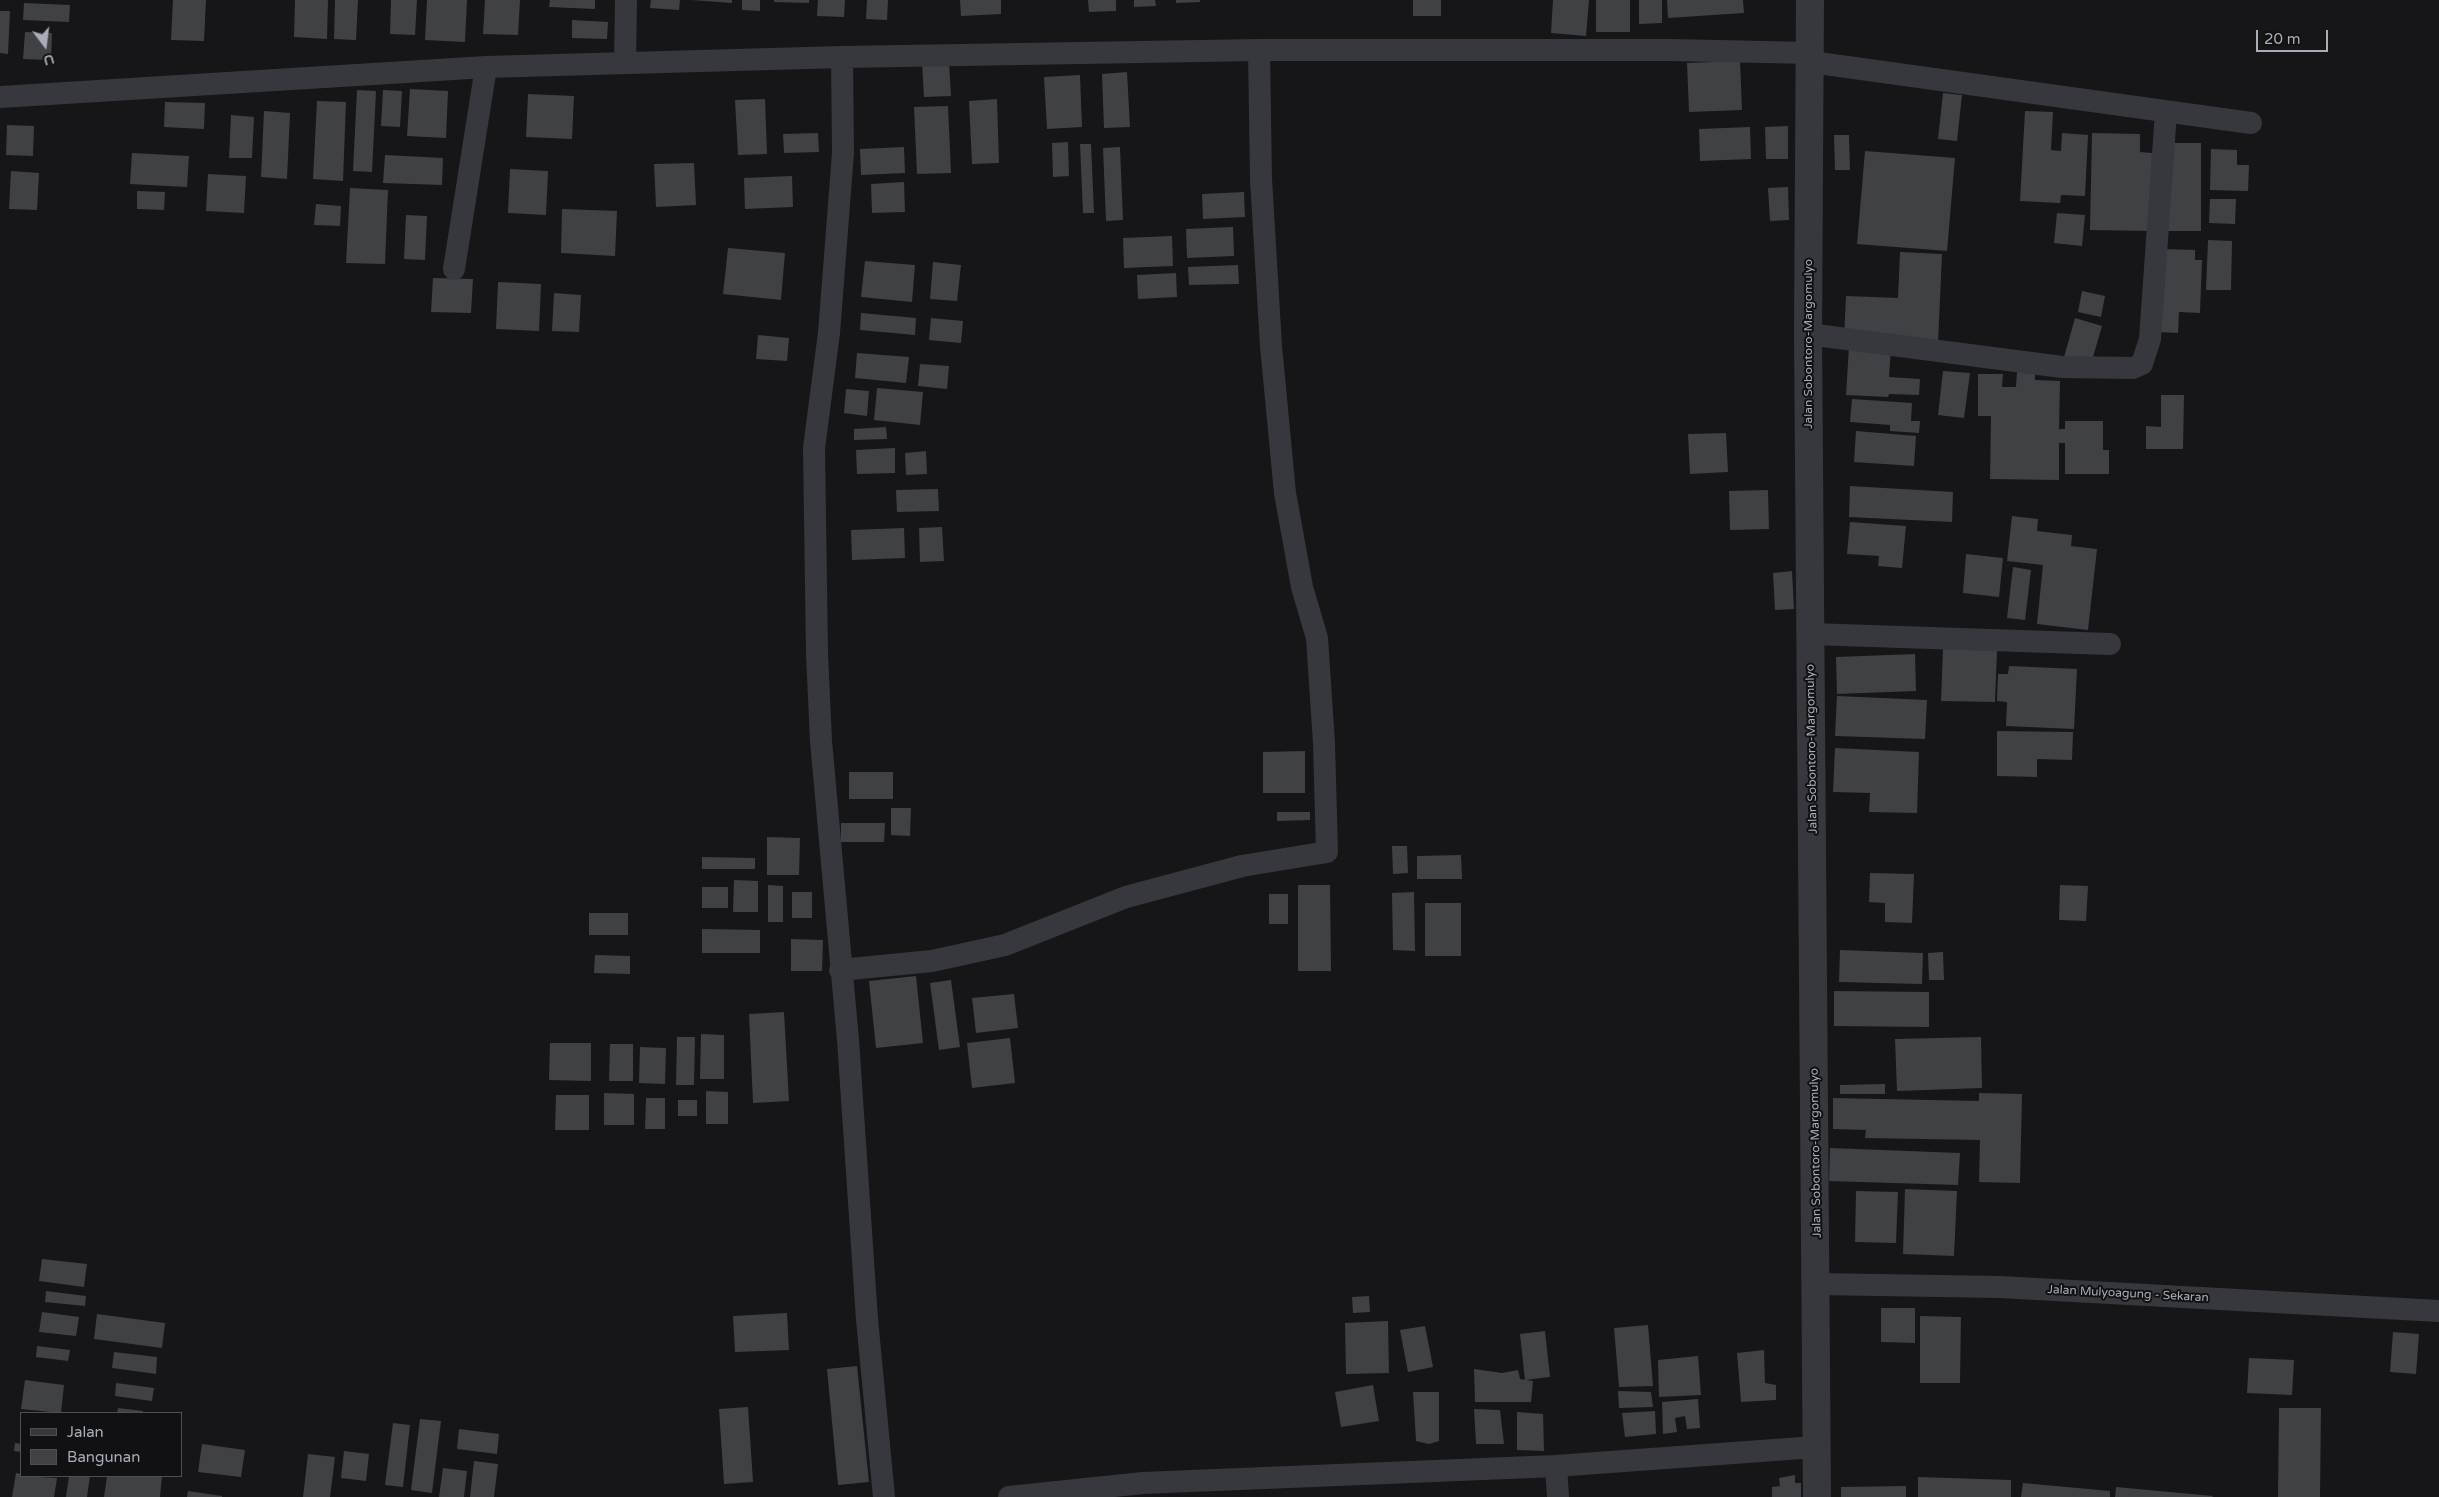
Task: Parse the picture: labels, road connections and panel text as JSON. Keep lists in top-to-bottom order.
{
  "streets": {
    "street": ["Jalan Sobontoro-Margomulyo", "Jalan Mulyoagung - Sekaran"]
  },
  "crossings": [
    ["Jalan Sobontoro-Margomulyo", "Jalan Mulyoagung - Sekaran"]
  ],
  "legend": ["Jalan", "Bangunan"],
  "scale_bar": "20 m",
  "north": "bottom"
}
